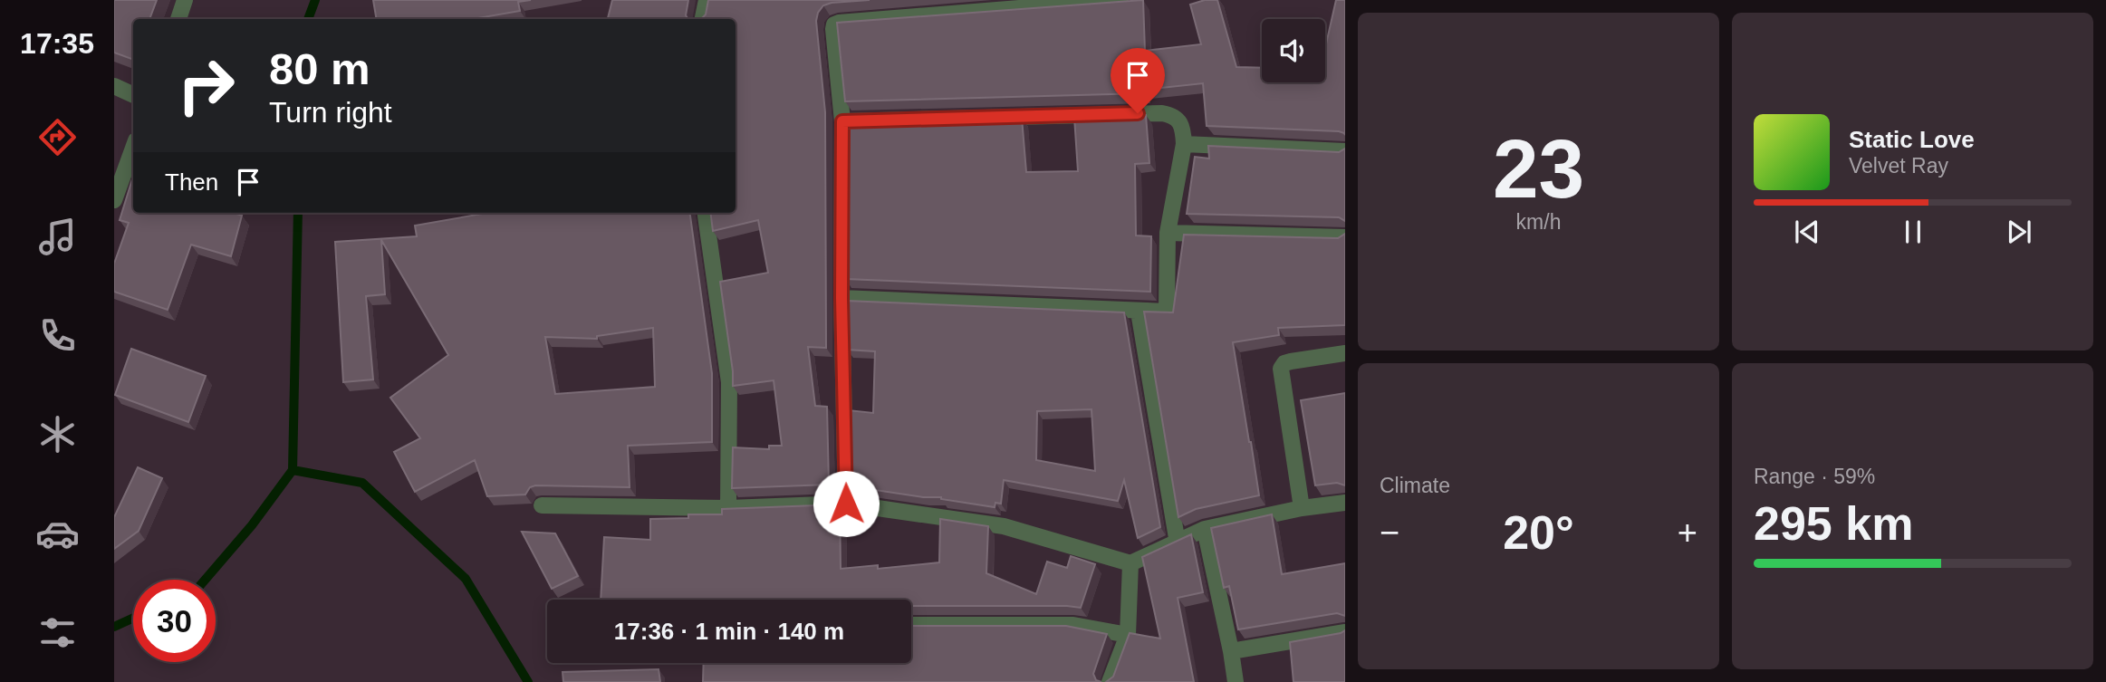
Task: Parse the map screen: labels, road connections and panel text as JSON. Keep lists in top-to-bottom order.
{
  "page": {
    "tabs": "17:35",
    "tile": [
      ["23", "km/h"],
      "Climate",
      ["Range · 59%", "295 km"]
    ],
    "turn": ["80 m", "Turn right"],
    "song": ["Static Love", "Velvet Ray"],
    "then": "Then",
    "heat": ["−", "20°", "+"],
    "limit": "30",
    "trip": "17:36 · 1 min · 140 m"
  }
}
